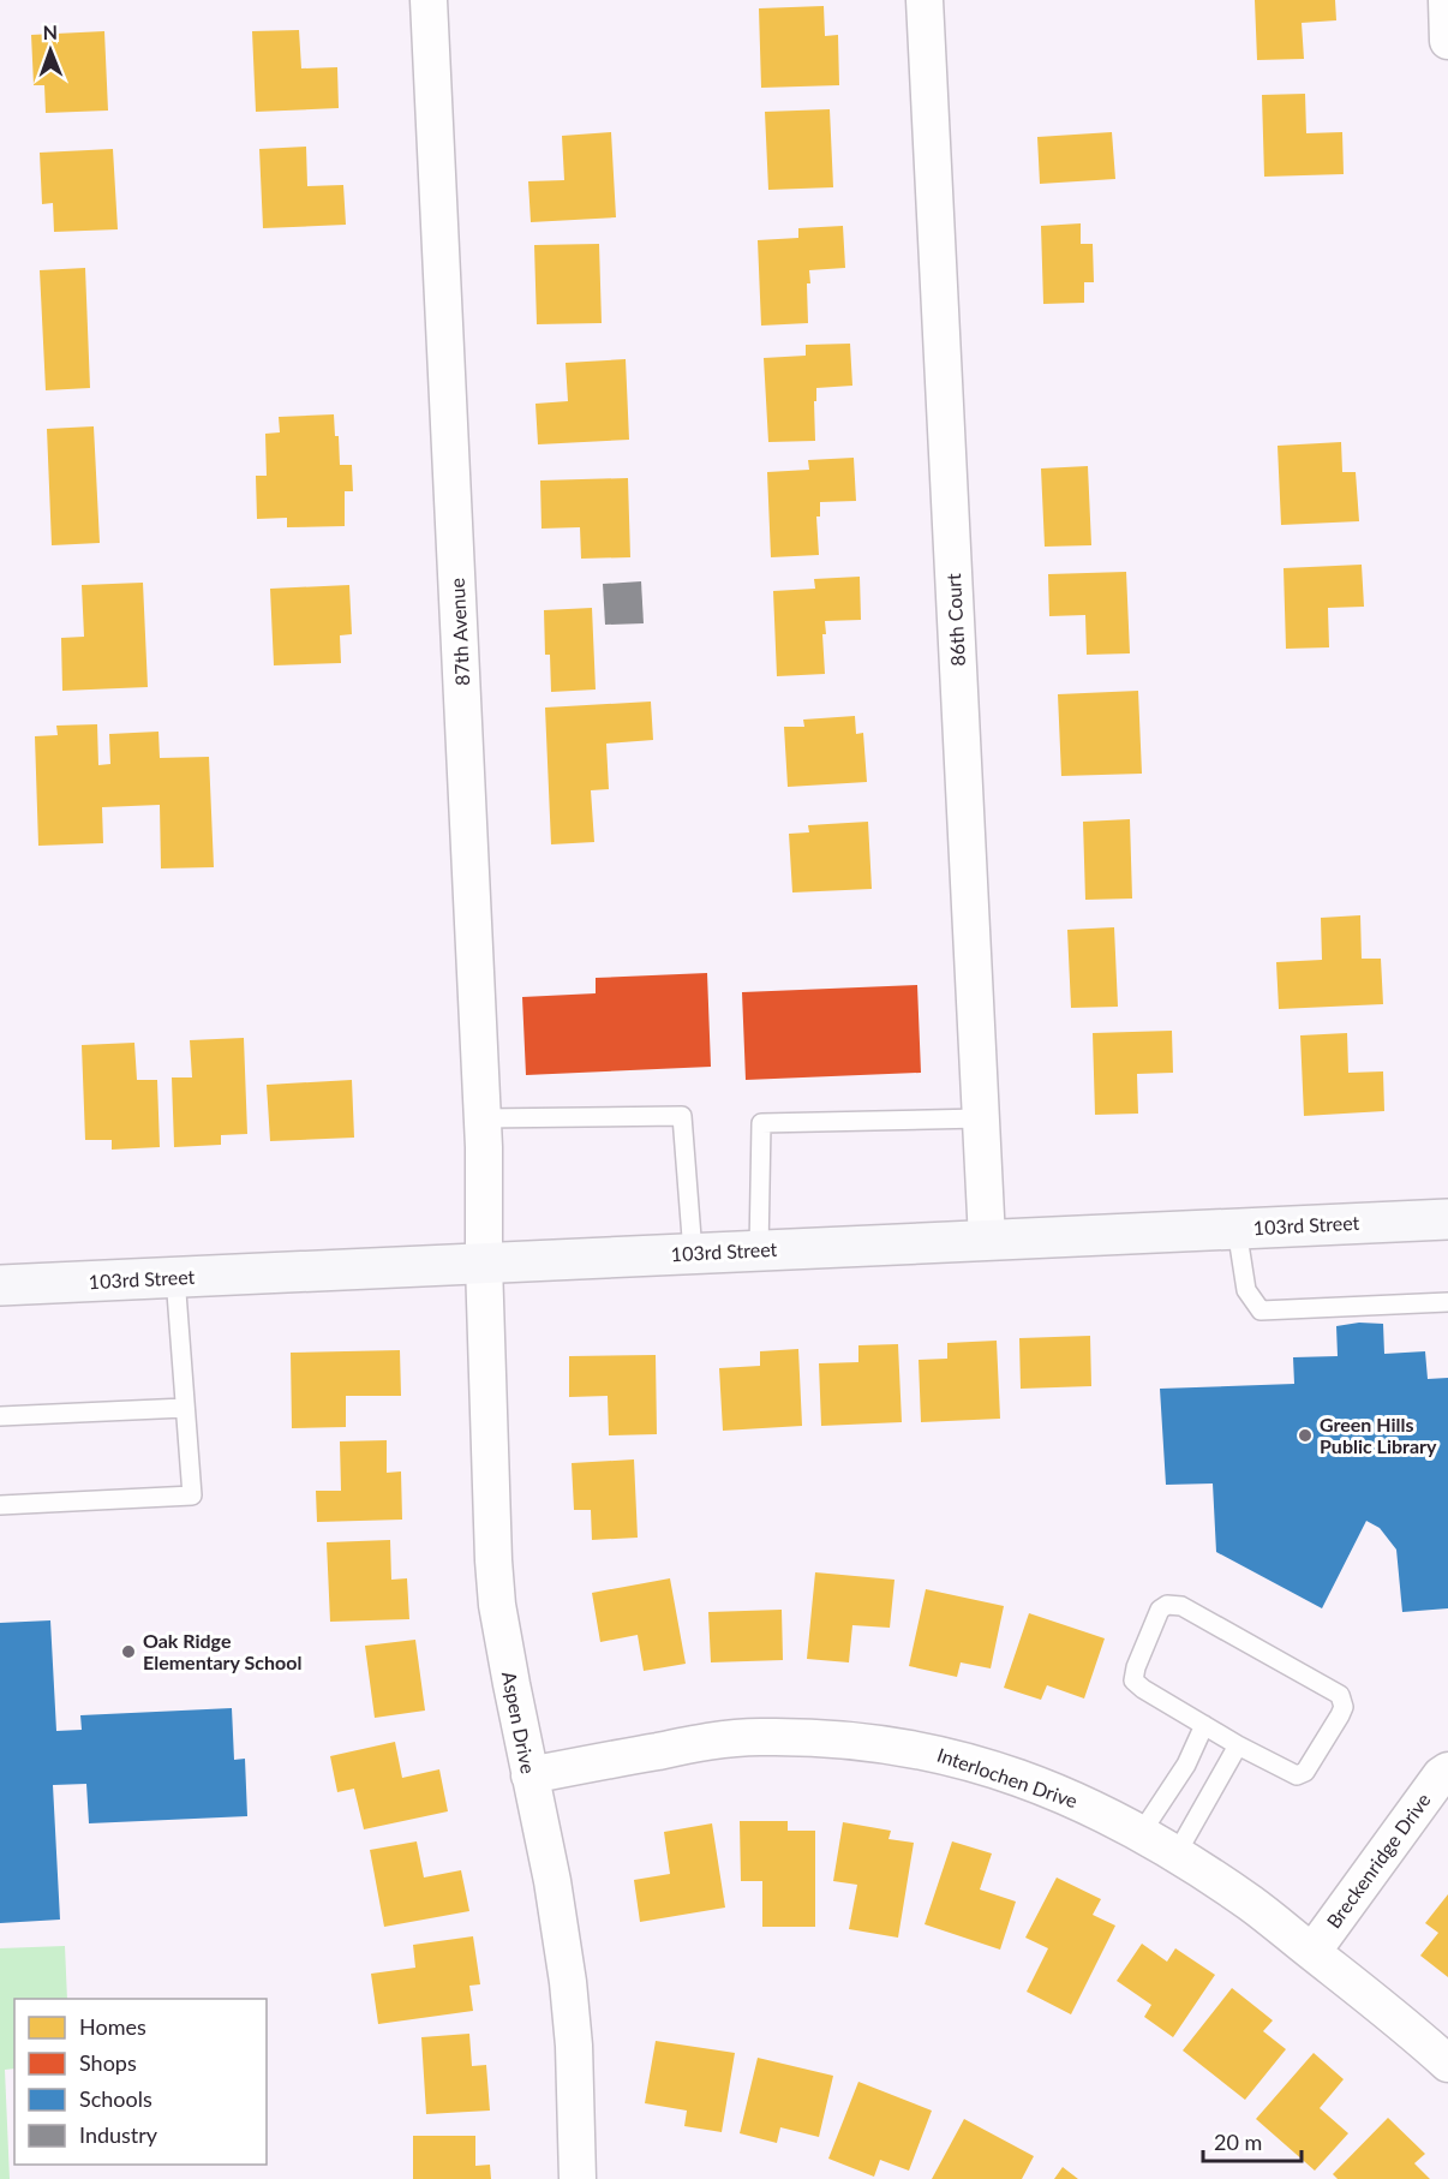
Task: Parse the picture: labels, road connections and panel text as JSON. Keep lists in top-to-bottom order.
{
  "streets": {
    "street": [
      "86th Court",
      "87th Avenue",
      "103rd Street",
      "Aspen Drive",
      "Interlochen Drive",
      "Breckenridge Drive"
    ]
  },
  "crossings": [
    ["86th Court", "103rd Street"],
    ["87th Avenue", "103rd Street"],
    ["87th Avenue", "Aspen Drive"],
    ["103rd Street", "Aspen Drive"],
    ["Aspen Drive", "Interlochen Drive"],
    ["Interlochen Drive", "Breckenridge Drive"]
  ],
  "places": ["Green Hills Public Library", "Oak Ridge Elementary School"],
  "legend": [
    "Homes",
    "Shops",
    "Schools",
    "Industry"
  ],
  "scale_bar": "20 m",
  "north": "top"
}
